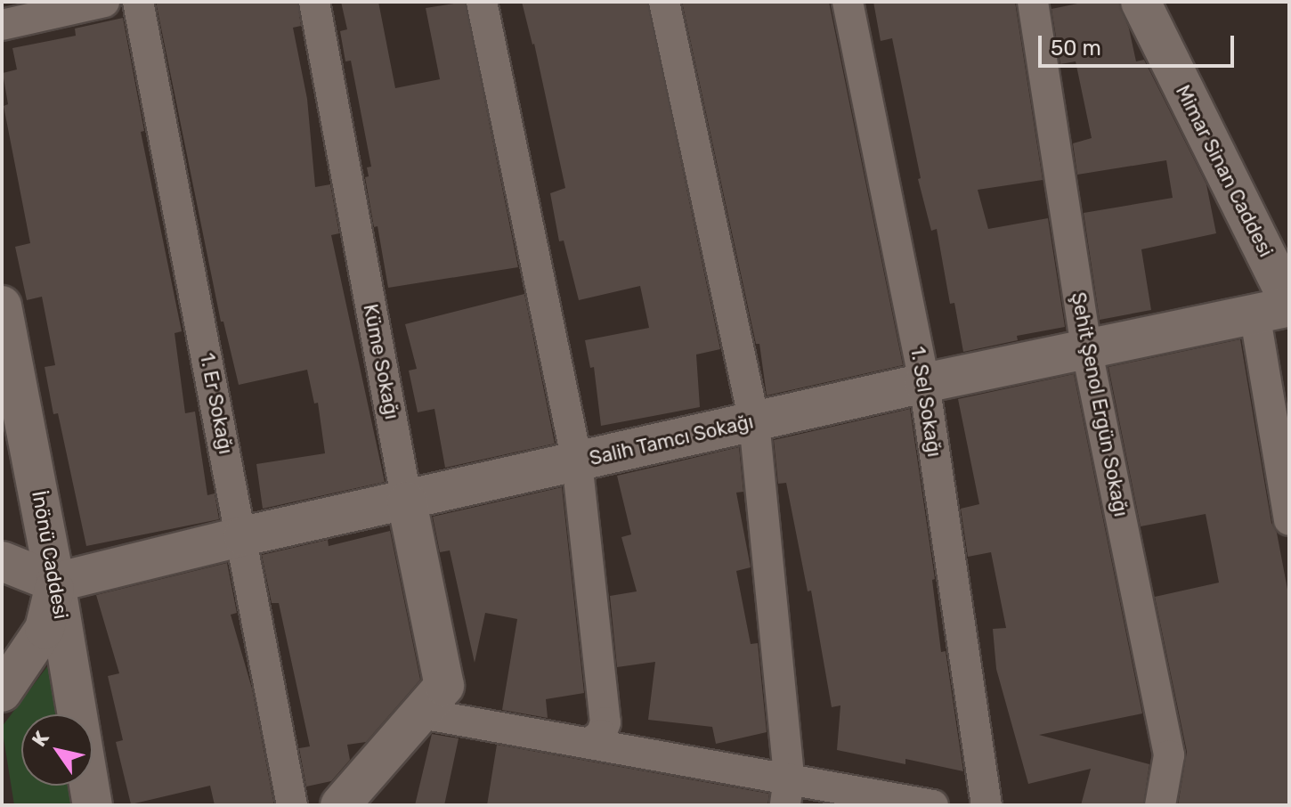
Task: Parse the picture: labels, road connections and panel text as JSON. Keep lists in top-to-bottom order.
{
  "streets": {
    "street": [
      "Mimar Sinan Caddesi",
      "Küme Sokağı",
      "1. Sel Sokağı",
      "1. Er Sokağı",
      "Şehit Şenol Ergün Sokağı",
      "Salih Tamcı Sokağı",
      "İnönü Caddesi"
    ]
  },
  "crossings": [
    ["Mimar Sinan Caddesi", "Salih Tamcı Sokağı"],
    ["Küme Sokağı", "Salih Tamcı Sokağı"],
    ["1. Sel Sokağı", "Salih Tamcı Sokağı"],
    ["1. Er Sokağı", "Salih Tamcı Sokağı"],
    ["Şehit Şenol Ergün Sokağı", "Salih Tamcı Sokağı"],
    ["Salih Tamcı Sokağı", "İnönü Caddesi"]
  ],
  "scale_bar": "50 m",
  "north": "top left"
}
